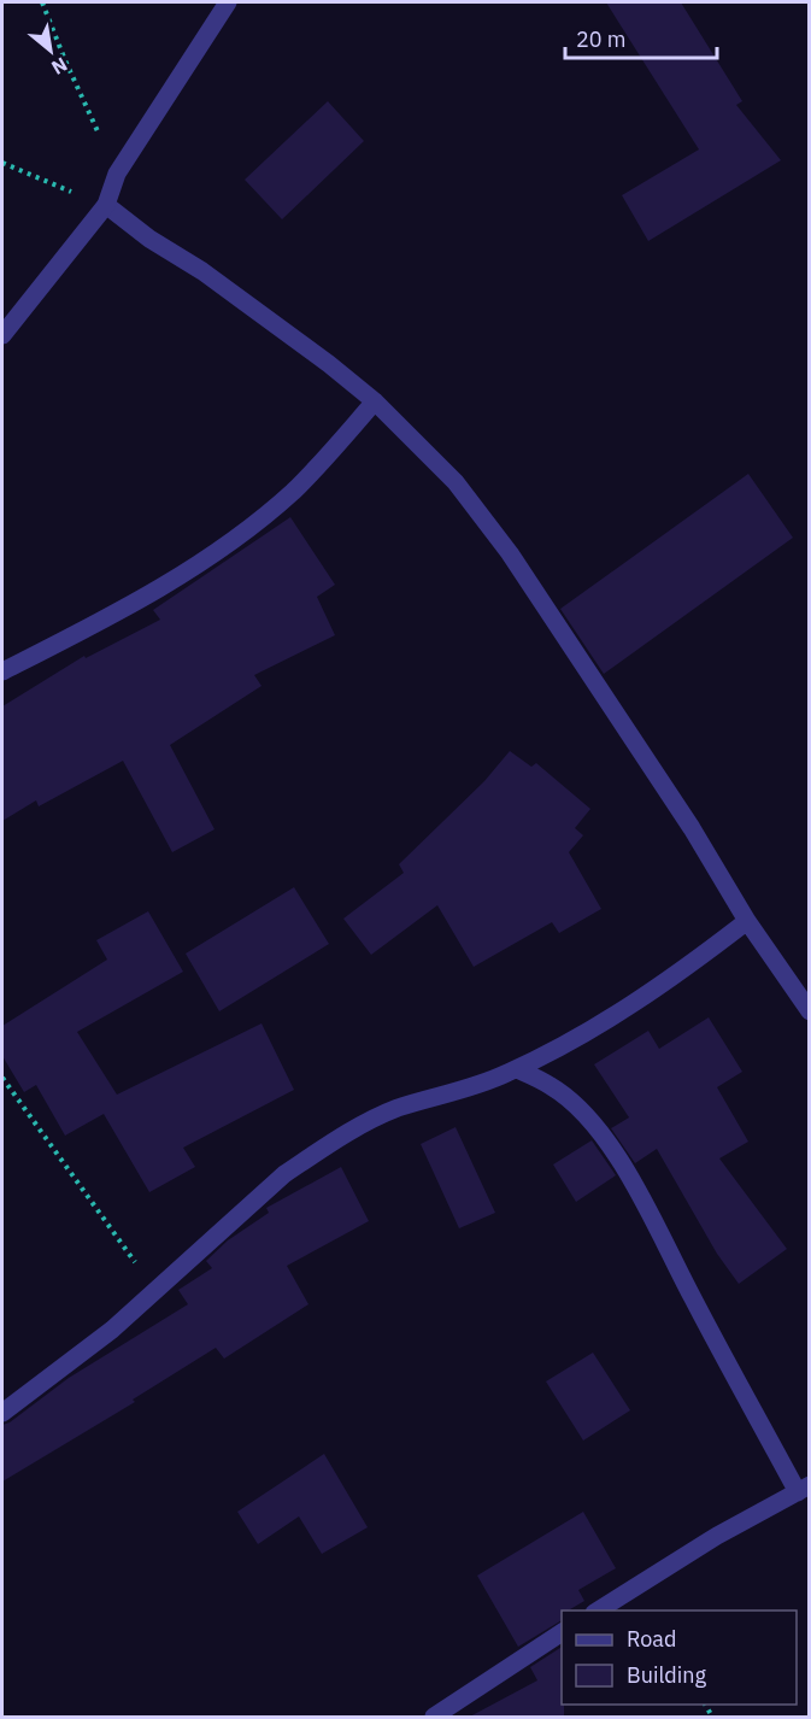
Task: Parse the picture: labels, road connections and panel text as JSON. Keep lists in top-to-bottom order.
{
  "legend": ["Road", "Building"],
  "scale_bar": "20 m",
  "north": "bottom right"
}
